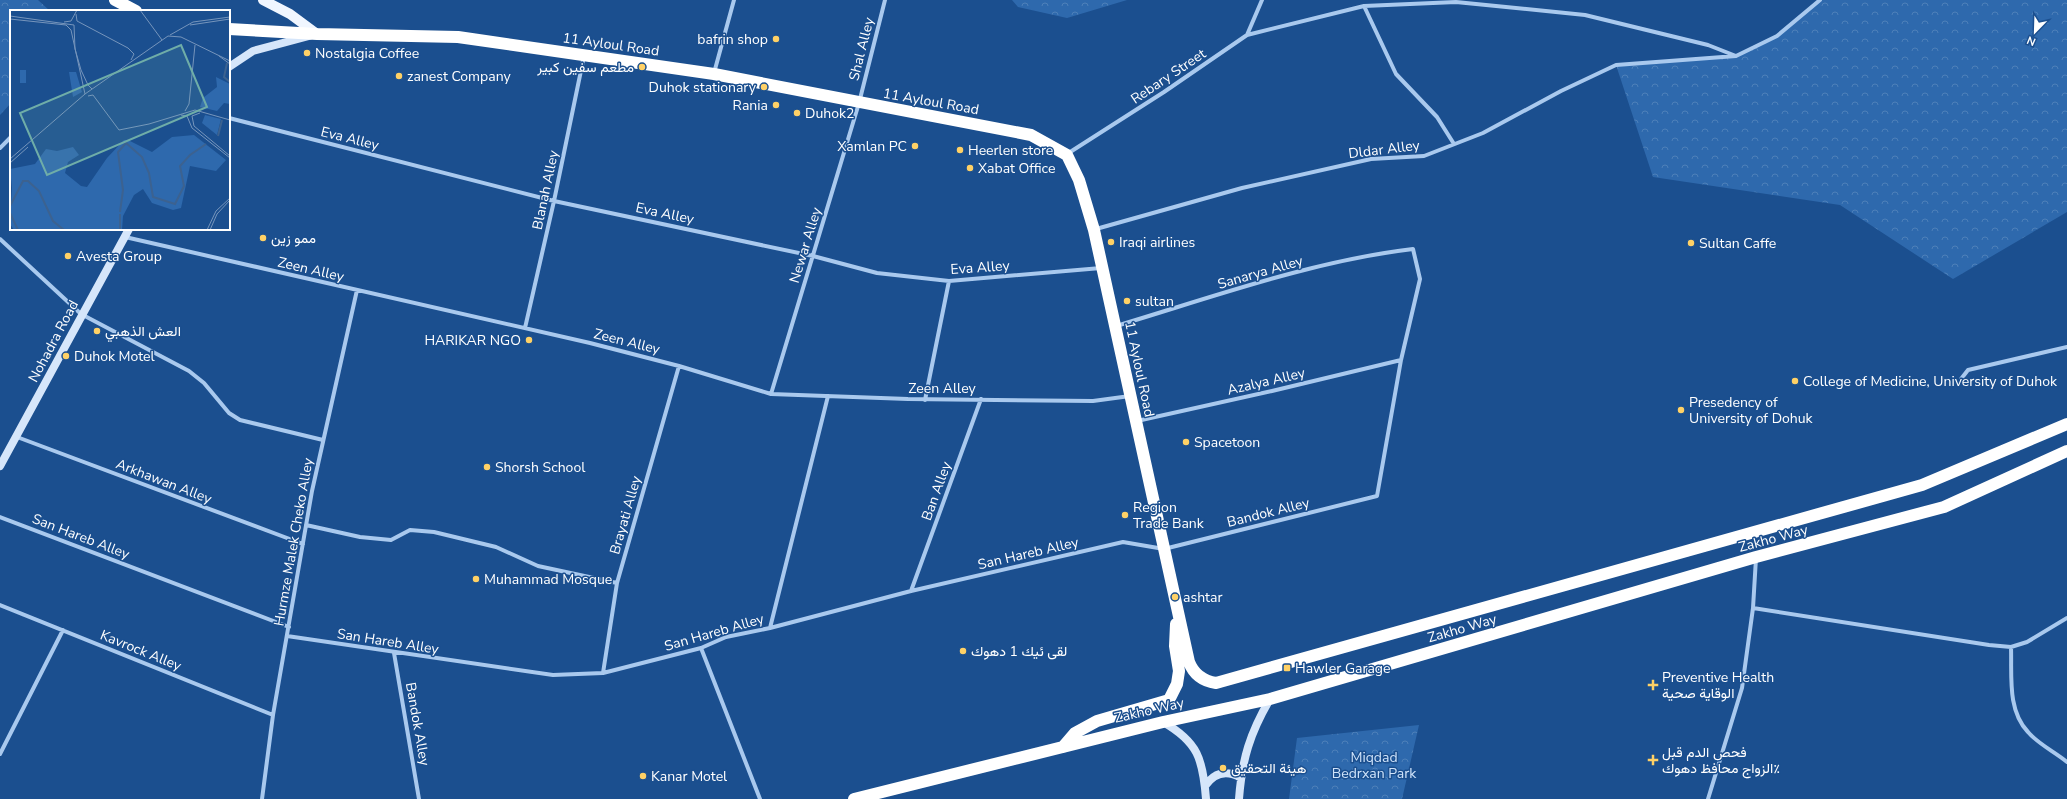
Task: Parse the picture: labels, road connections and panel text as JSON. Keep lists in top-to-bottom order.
{
  "streets": {
    "highway": ["11 Ayloul Road", "Zakho Way"],
    "street": [
      "Shal Alley",
      "Rebary Street",
      "Eva Alley",
      "Dldar Alley",
      "Blanah Alley",
      "Newar Alley",
      "Zeen Alley",
      "Sanarya Alley",
      "Nohadra Road",
      "Azalya Alley",
      "Arkhawan Alley",
      "Ban Alley",
      "Bandok Alley",
      "Brayati Alley",
      "San Hareb Alley",
      "Hurmze Malek Cheko Alley",
      "Kavrock Alley"
    ]
  },
  "crossings": [
    ["11 Ayloul Road", "Shal Alley"],
    ["11 Ayloul Road", "Rebary Street"],
    ["11 Ayloul Road", "Eva Alley"],
    ["11 Ayloul Road", "Dldar Alley"],
    ["11 Ayloul Road", "Blanah Alley"],
    ["11 Ayloul Road", "Newar Alley"],
    ["11 Ayloul Road", "Zeen Alley"],
    ["11 Ayloul Road", "Sanarya Alley"],
    ["11 Ayloul Road", "Azalya Alley"],
    ["11 Ayloul Road", "Bandok Alley"],
    ["11 Ayloul Road", "San Hareb Alley"],
    ["11 Ayloul Road", "Zakho Way"],
    ["Shal Alley", "Newar Alley"],
    ["Eva Alley", "Blanah Alley"],
    ["Eva Alley", "Newar Alley"],
    ["Blanah Alley", "Zeen Alley"],
    ["Newar Alley", "Zeen Alley"],
    ["Zeen Alley", "Nohadra Road"],
    ["Zeen Alley", "Ban Alley"],
    ["Zeen Alley", "Brayati Alley"],
    ["Zeen Alley", "Hurmze Malek Cheko Alley"],
    ["Sanarya Alley", "Azalya Alley"],
    ["Sanarya Alley", "Bandok Alley"],
    ["Nohadra Road", "Arkhawan Alley"],
    ["Azalya Alley", "Bandok Alley"],
    ["Arkhawan Alley", "Hurmze Malek Cheko Alley"],
    ["Ban Alley", "San Hareb Alley"],
    ["Bandok Alley", "San Hareb Alley"],
    ["Brayati Alley", "San Hareb Alley"],
    ["San Hareb Alley", "Hurmze Malek Cheko Alley"],
    ["Hurmze Malek Cheko Alley", "Kavrock Alley"]
  ],
  "parks": ["Miqdad Bedrxan Park"],
  "places": {
    "other": [
      "bafrin shop",
      "Nostalgia Coffee",
      "مطعم سفين كبير",
      "zanest Company",
      "Duhok stationary",
      "Rania",
      "Duhok2",
      "Xamlan PC",
      "Heerlen store",
      "Xabat Office",
      "ممو زين",
      "Iraqi airlines",
      "Sultan Caffe",
      "Avesta Group",
      "sultan",
      "العش الذهبي",
      "HARIKAR NGO",
      "Duhok Motel",
      "College of Medicine, University of Duhok",
      "Presedency of University of Dohuk",
      "Spacetoon",
      "Shorsh School",
      "Region Trade Bank",
      "Muhammad Mosque",
      "ashtar",
      "لقى ئيك 1 دهوك",
      "هيئة التحقيق",
      "Kanar Motel"
    ],
    "transit": ["Hawler Garage"],
    "health": ["Preventive Health الوقایة صحیة", "فحص الدم قبل الزواج محافظ دهوك٪"]
  },
  "north": "bottom left"
}
